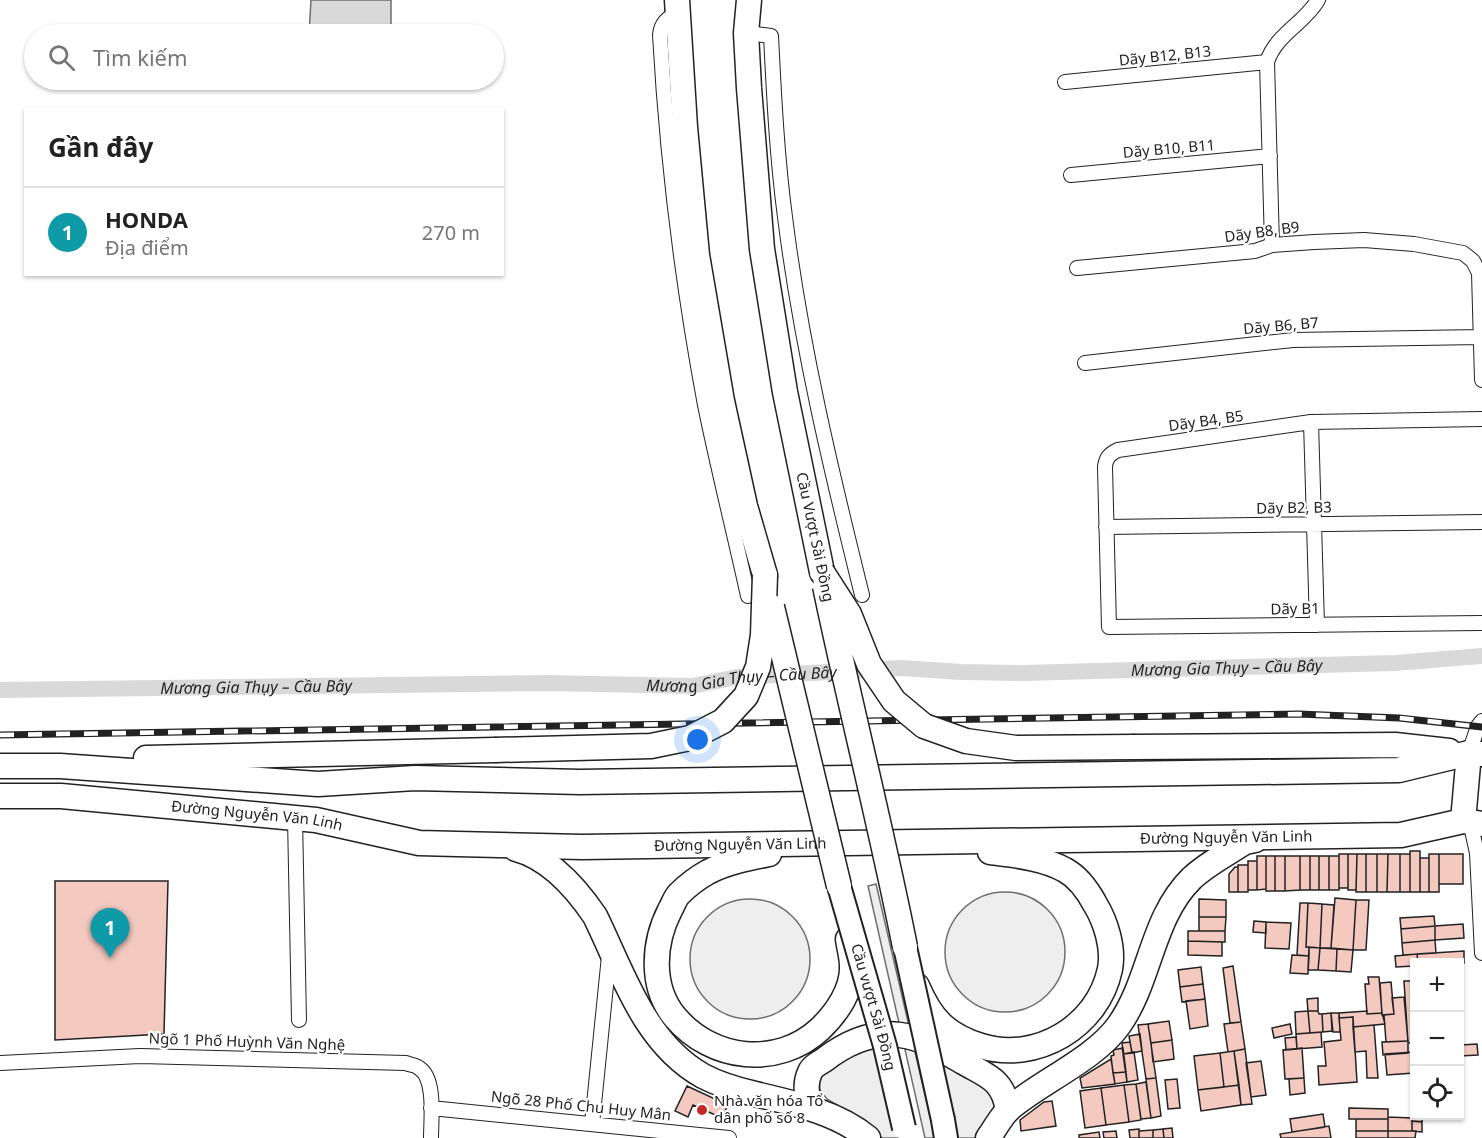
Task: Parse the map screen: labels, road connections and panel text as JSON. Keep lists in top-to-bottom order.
{
  "streets": {
    "highway": ["Cầu Vượt Sài Đồng", "Đường Nguyễn Văn Linh"],
    "main road": ["Cầu vượt Sài Đồng"],
    "street": [
      "Dãy B12, B13",
      "Dãy B10, B11",
      "Dãy B8, B9",
      "Dãy B6, B7",
      "Dãy B4, B5",
      "Dãy B2, B3",
      "Dãy B1",
      "Ngõ 1 Phố Huỳnh Văn Nghệ",
      "Ngõ 28 Phố Chu Huy Mân"
    ]
  },
  "crossings": [
    ["Dãy B8, B9", "Dãy B6, B7"],
    ["Dãy B4, B5", "Dãy B2, B3"],
    ["Dãy B4, B5", "Dãy B1"],
    ["Cầu Vượt Sài Đồng", "Đường Nguyễn Văn Linh"],
    ["Ngõ 1 Phố Huỳnh Văn Nghệ", "Ngõ 28 Phố Chu Huy Mân"]
  ],
  "water": ["Mương Gia Thụy – Cầu Bây"],
  "places": ["Nhà văn hóa Tổ dân phố số 8"],
  "page": {
    "search": "Tìm kiếm",
    "heading": "Gần đây",
    "list": [
      {
        "mark": "1",
        "name": "HONDA",
        "note": "Địa điểm",
        "value": "270 m"
      }
    ],
    "pins": "1",
    "map_buttons": ["+", "−"]
  }
}
